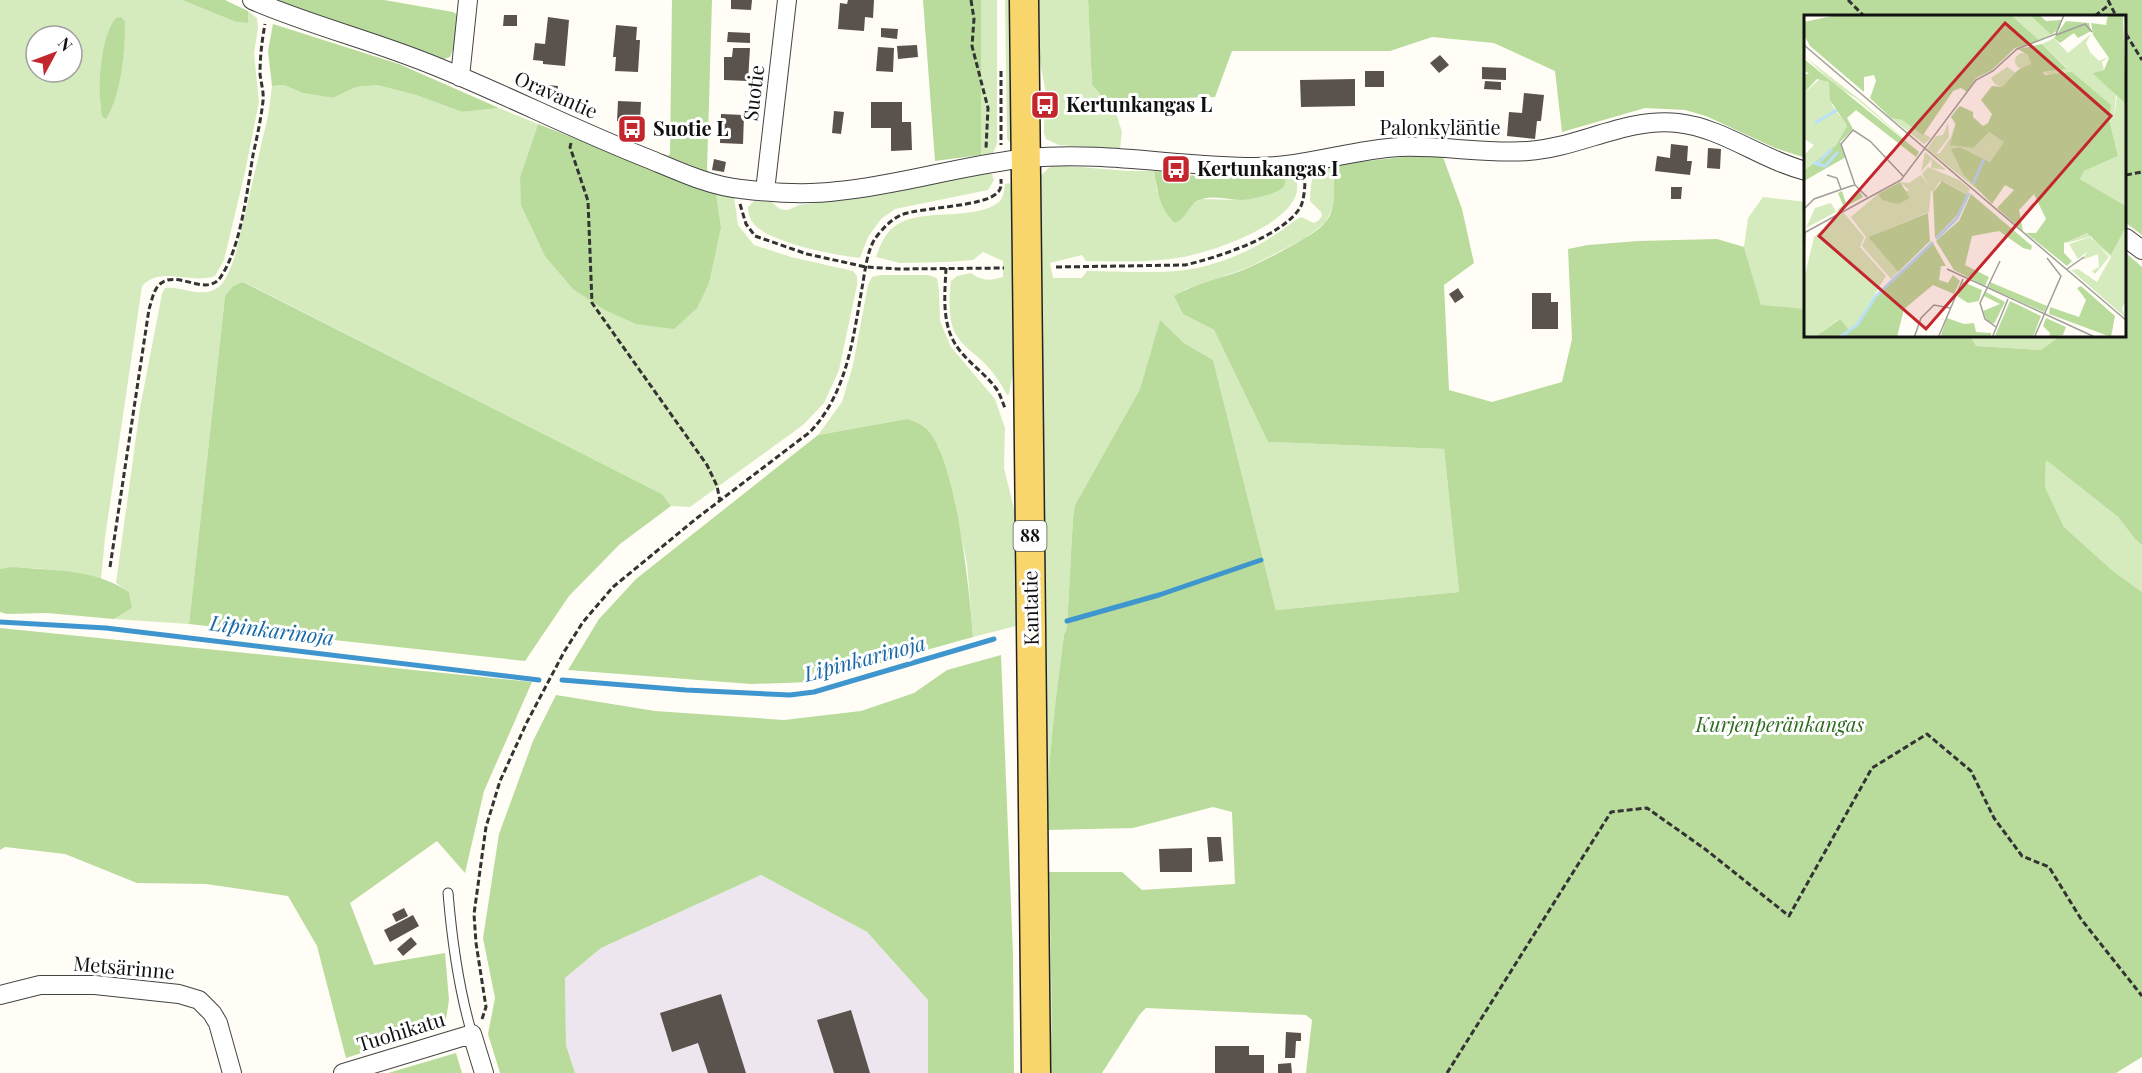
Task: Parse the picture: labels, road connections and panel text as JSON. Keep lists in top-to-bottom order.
{
  "streets": {
    "main road": ["88", "Kantatie"],
    "street": [
      "Suotie",
      "Oravantie",
      "Palonkyläntie",
      "Metsärinne",
      "Tuohikatu"
    ]
  },
  "crossings": [
    ["Suotie", "Oravantie"],
    ["Oravantie", "Palonkyläntie"],
    ["Oravantie", "Kantatie"],
    ["Palonkyläntie", "Kantatie"]
  ],
  "water": ["Lipinkarinoja"],
  "parks": ["Kurjenperänkangas"],
  "places": {
    "bus stop": ["Kertunkangas L", "Suotie L", "Kertunkangas I"]
  },
  "north": "top right"
}
